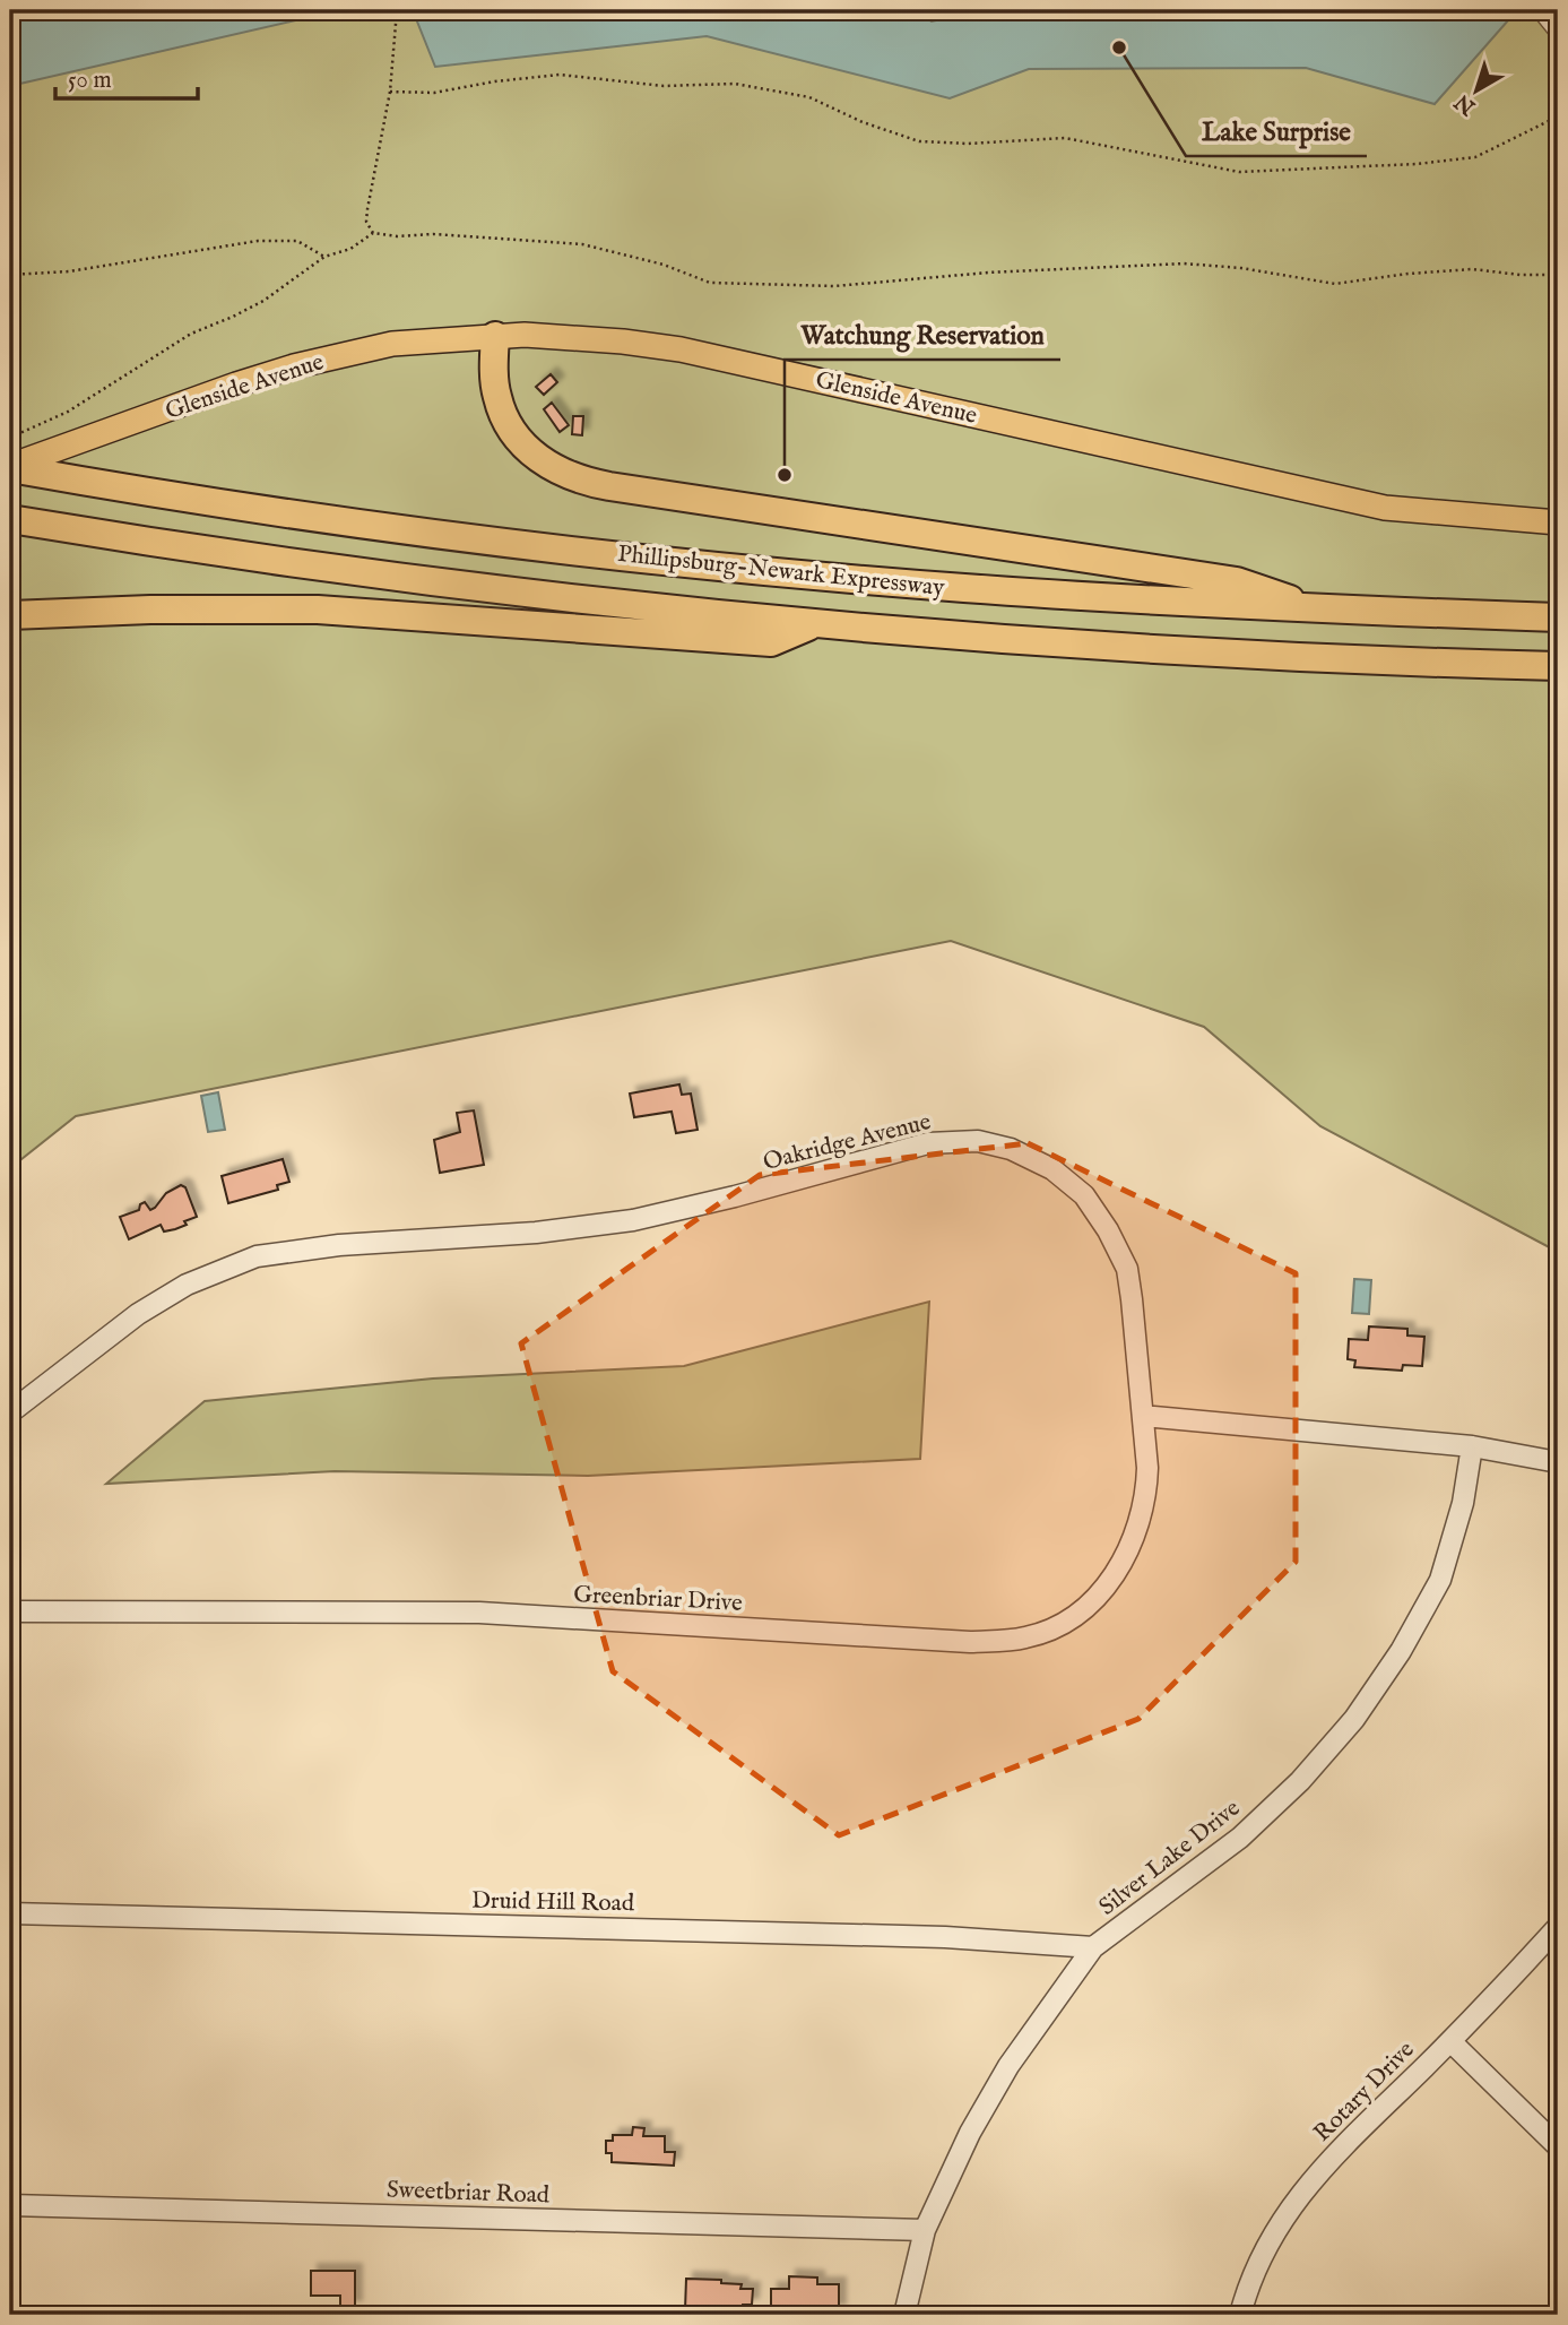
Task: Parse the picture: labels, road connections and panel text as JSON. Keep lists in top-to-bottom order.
{
  "streets": {
    "highway": ["Phillipsburg-Newark Expressway"],
    "main road": ["Glenside Avenue"],
    "street": [
      "Oakridge Avenue",
      "Greenbriar Drive",
      "Silver Lake Drive",
      "Druid Hill Road",
      "Rotary Drive",
      "Sweetbriar Road"
    ]
  },
  "crossings": [
    ["Glenside Avenue", "Phillipsburg-Newark Expressway"],
    ["Oakridge Avenue", "Greenbriar Drive"],
    ["Silver Lake Drive", "Druid Hill Road"],
    ["Silver Lake Drive", "Sweetbriar Road"]
  ],
  "places": ["Lake Surprise", "Watchung Reservation"],
  "scale_bar": "50 m",
  "north": "bottom left"
}
